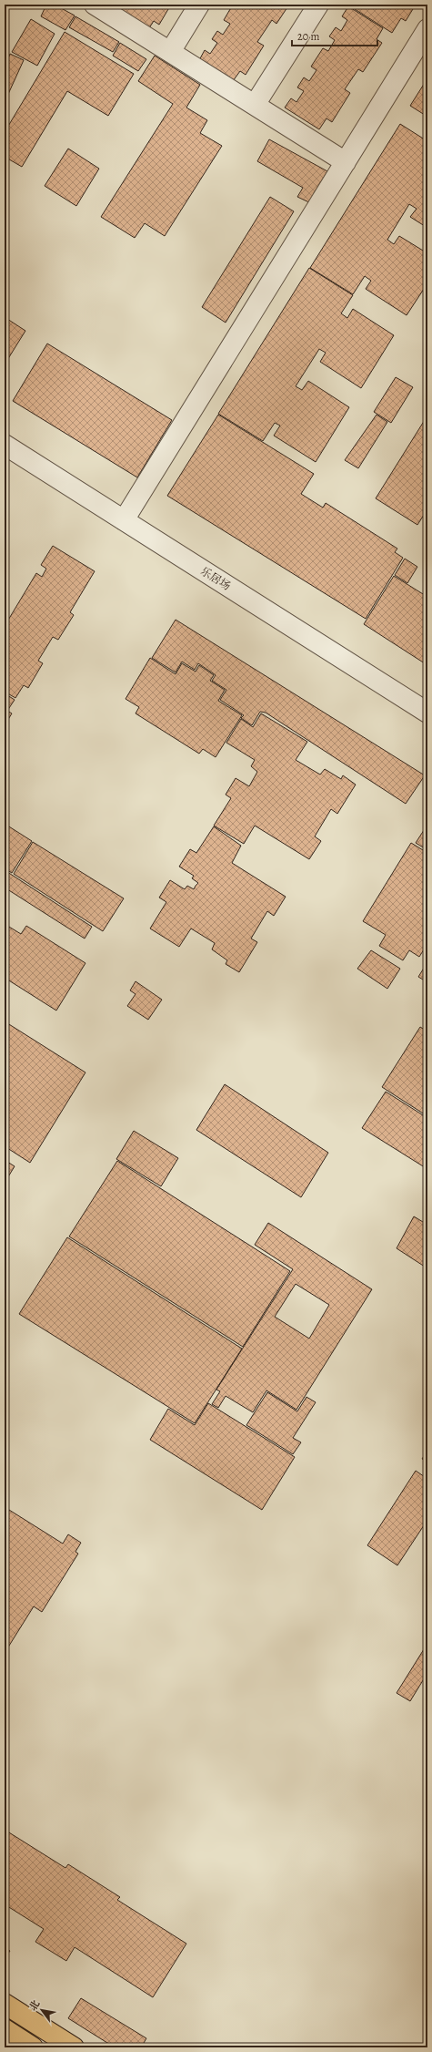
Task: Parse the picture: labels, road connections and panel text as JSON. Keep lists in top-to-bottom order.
{
  "streets": {
    "street": ["乐居场"]
  },
  "scale_bar": "20 m",
  "north": "top left"
}
